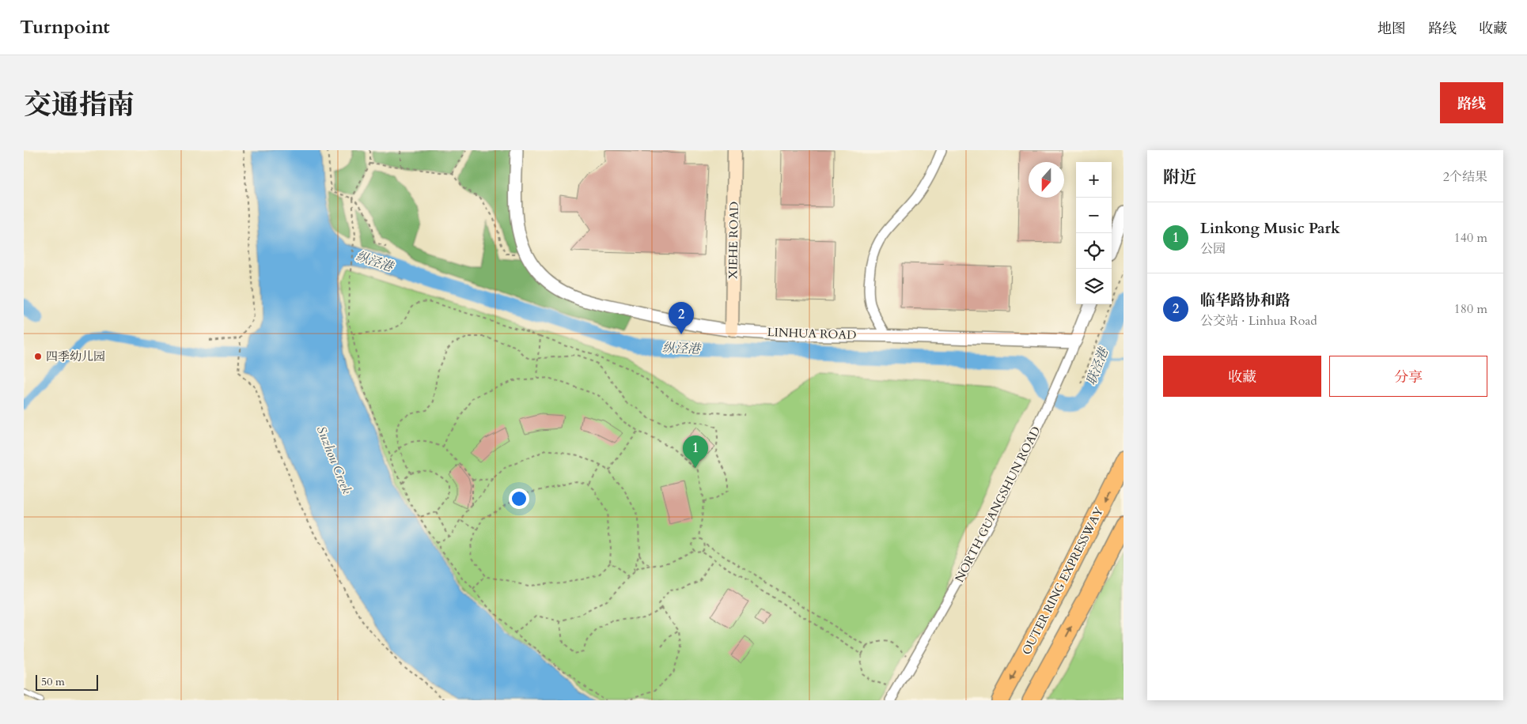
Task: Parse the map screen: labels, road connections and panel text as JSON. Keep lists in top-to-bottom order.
{
  "streets": {
    "highway": ["OUTER RING EXPRESSWAY"],
    "main road": ["XIEHE ROAD"],
    "street": ["LINHUA ROAD", "NORTH GUANGSHUN ROAD"]
  },
  "crossings": [
    ["XIEHE ROAD", "LINHUA ROAD"],
    ["LINHUA ROAD", "NORTH GUANGSHUN ROAD"]
  ],
  "water": ["纵泾港", "联泾港", "Suzhou Creek"],
  "places": ["四季幼儿园"],
  "scale_bar": "50 m",
  "north": "bottom",
  "page": {
    "header": "Turnpoint",
    "nav": ["地图", "路线", "收藏"],
    "title": "交通指南",
    "buttons": [
      "路线",
      ["收藏", "分享"]
    ],
    "heading": ["附近", "2个结果"],
    "map_buttons": ["+", "−"],
    "list": [
      {
        "mark": "1",
        "name": "Linkong Music Park",
        "note": "公园",
        "value": "140 m"
      },
      {
        "mark": "2",
        "name": "临华路协和路",
        "note": "公交站 · Linhua Road",
        "value": "180 m"
      }
    ],
    "pins": ["2", "1"],
    "scale": "50 m"
  }
}
